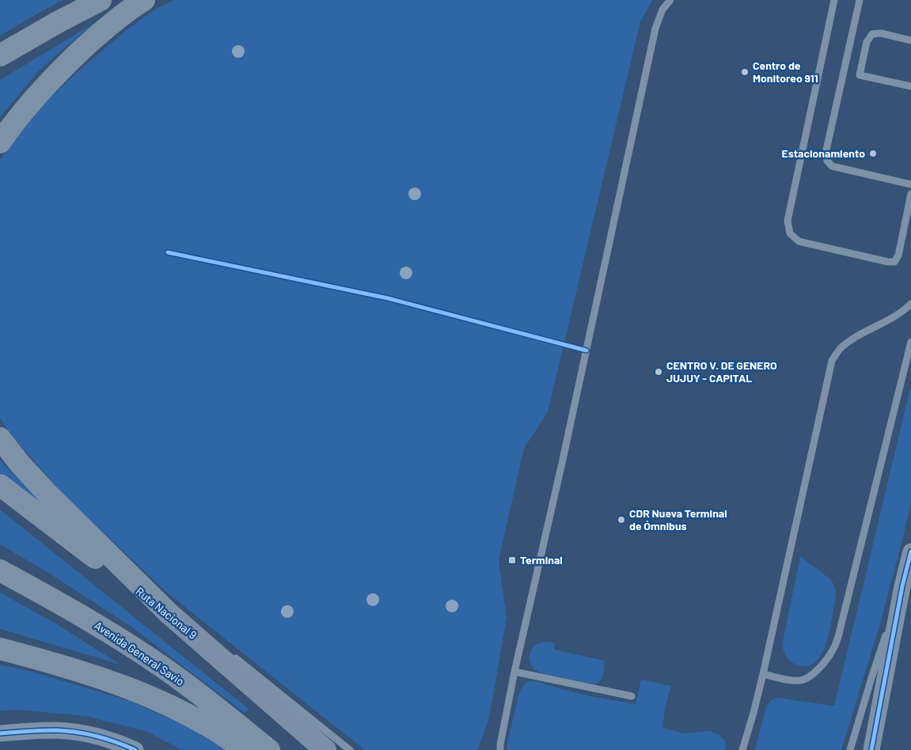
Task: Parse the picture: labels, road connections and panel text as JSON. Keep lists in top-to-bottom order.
{
  "streets": {
    "highway": ["Ruta Nacional 9", "Avenida General Savio"]
  },
  "places": {
    "other": [
      "Centro de Monitoreo 911",
      "Estacionamiento",
      "CENTRO V. DE GENERO JUJUY - CAPITAL",
      "CDR Nueva Terminal de Ómnibus"
    ],
    "transit": ["Terminal"]
  }
}
